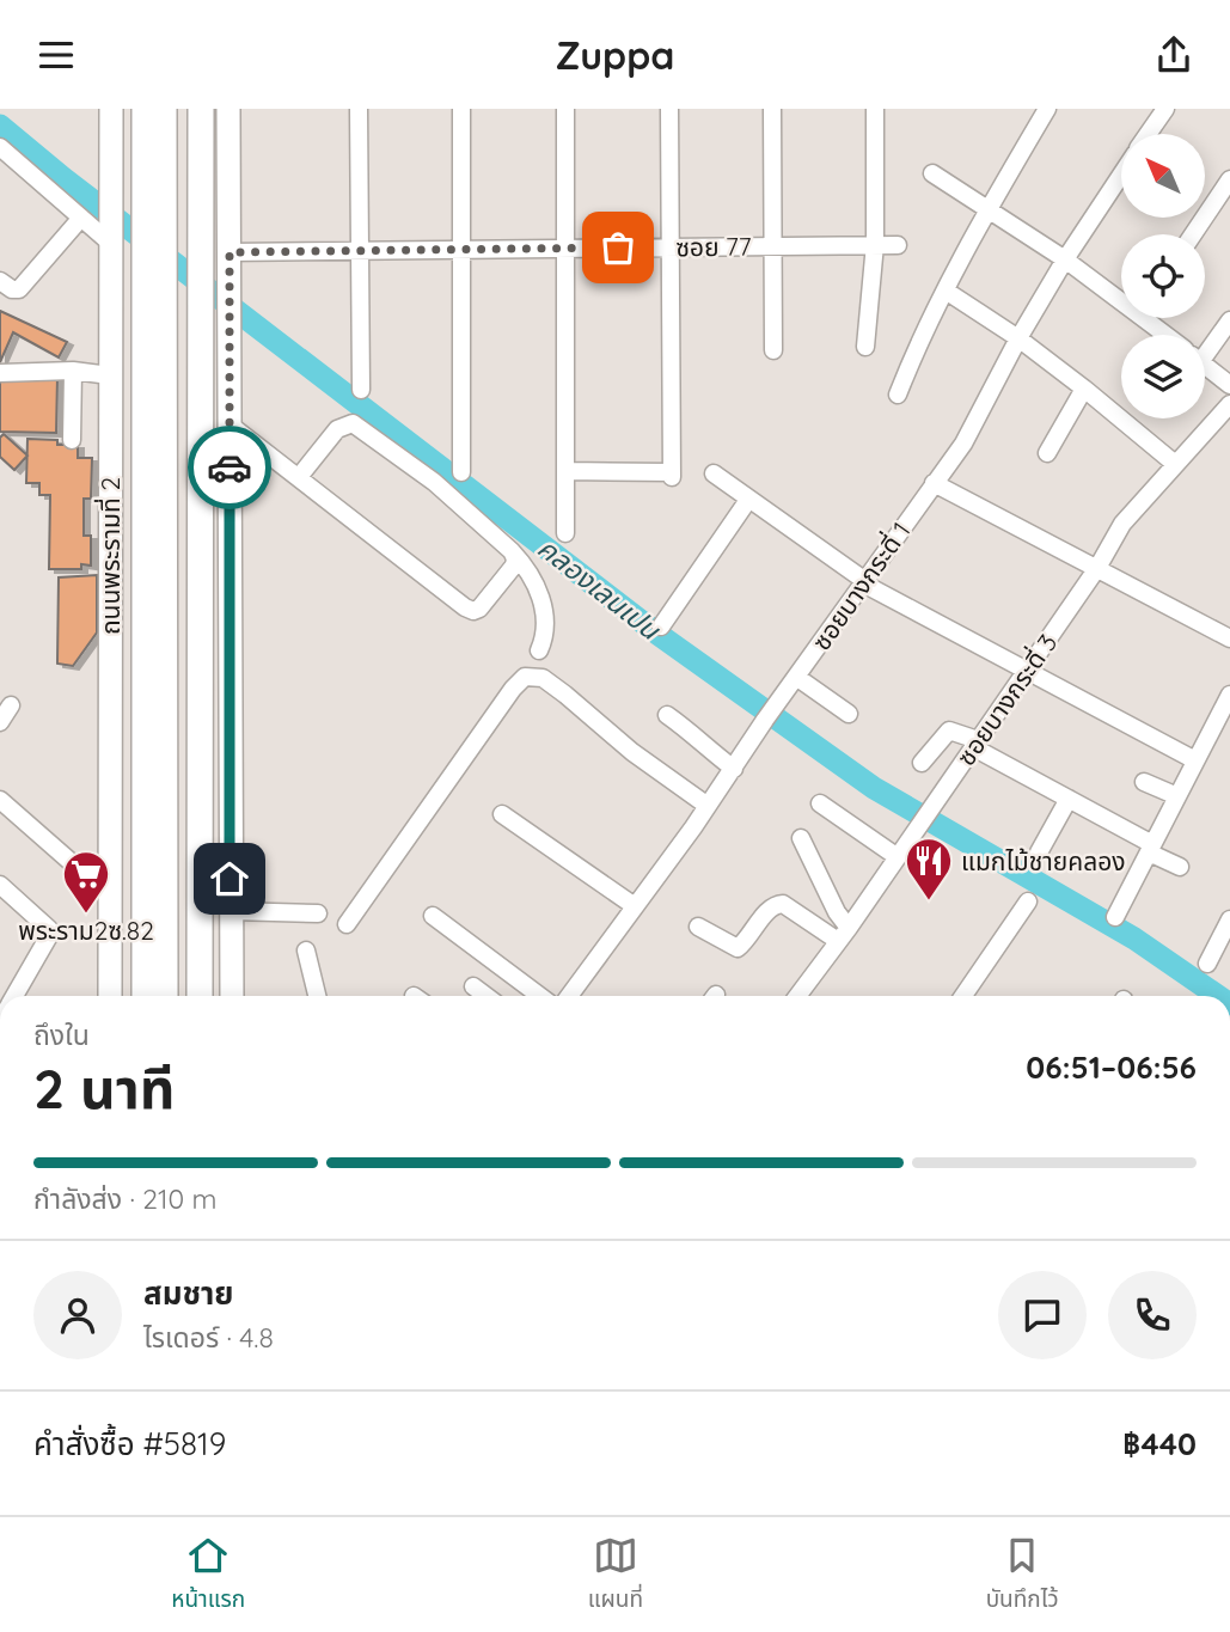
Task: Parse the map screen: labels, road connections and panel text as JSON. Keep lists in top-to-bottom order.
{
  "streets": {
    "highway": ["ถนนพระรามที่ 2"],
    "street": ["ซอย 77", "ซอยบางกระดี่ 1", "ซอยบางกระดี่ 3"]
  },
  "water": ["คลองเลนเปน"],
  "places": {
    "restaurant": ["แมกไม้ชายคลอง"],
    "supermarket": ["พระราม2ซ.82"]
  },
  "north": "top left",
  "page": {
    "header": "Zuppa",
    "heading": ["2 นาที", "ถึงใน", "06:51–06:56"],
    "panel": [
      "สมชาย",
      "ไรเดอร์ · 4.8",
      "คำสั่งซื้อ #5819",
      "฿440"
    ],
    "bar": "กำลังส่ง · 210 m",
    "tabs": ["หน้าแรก", "แผนที่", "บันทึกไว้"]
  }
}
